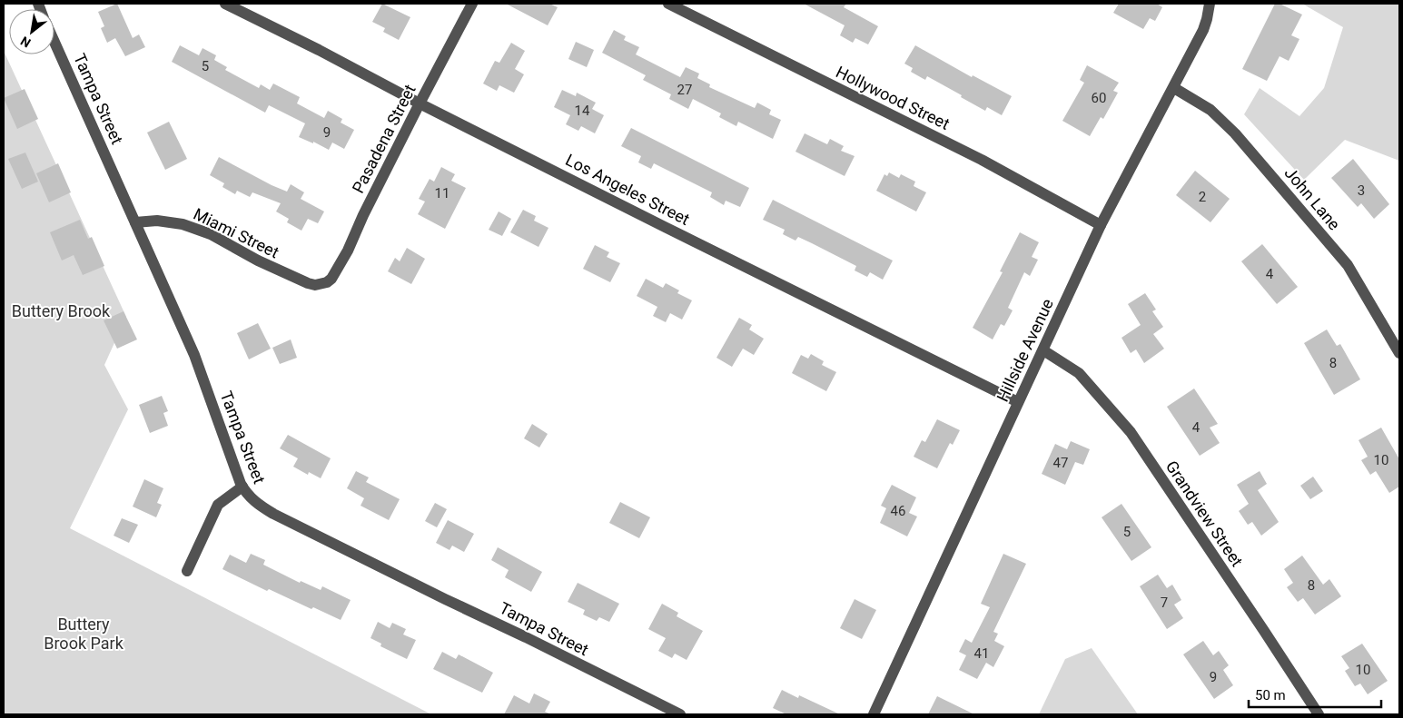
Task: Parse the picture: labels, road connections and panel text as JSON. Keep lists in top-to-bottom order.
{
  "streets": {
    "street": [
      "Hollywood Street",
      "Tampa Street",
      "Pasadena Street",
      "Los Angeles Street",
      "John Lane",
      "Miami Street",
      "Hillside Avenue",
      "Grandview Street"
    ]
  },
  "crossings": [
    ["Hollywood Street", "Hillside Avenue"],
    ["Tampa Street", "Miami Street"],
    ["Pasadena Street", "Los Angeles Street"],
    ["Pasadena Street", "Miami Street"],
    ["Los Angeles Street", "Hillside Avenue"],
    ["John Lane", "Hillside Avenue"],
    ["Hillside Avenue", "Grandview Street"]
  ],
  "parks": ["Buttery Brook", "Buttery Brook Park"],
  "house_numbers": [
    "5",
    "27",
    "60",
    "14",
    "9",
    "3",
    "11",
    "2",
    "4",
    "8",
    "4",
    "10",
    "47",
    "46",
    "5",
    "8",
    "7",
    "41",
    "10",
    "9"
  ],
  "scale_bar": "50 m",
  "north": "bottom left"
}
